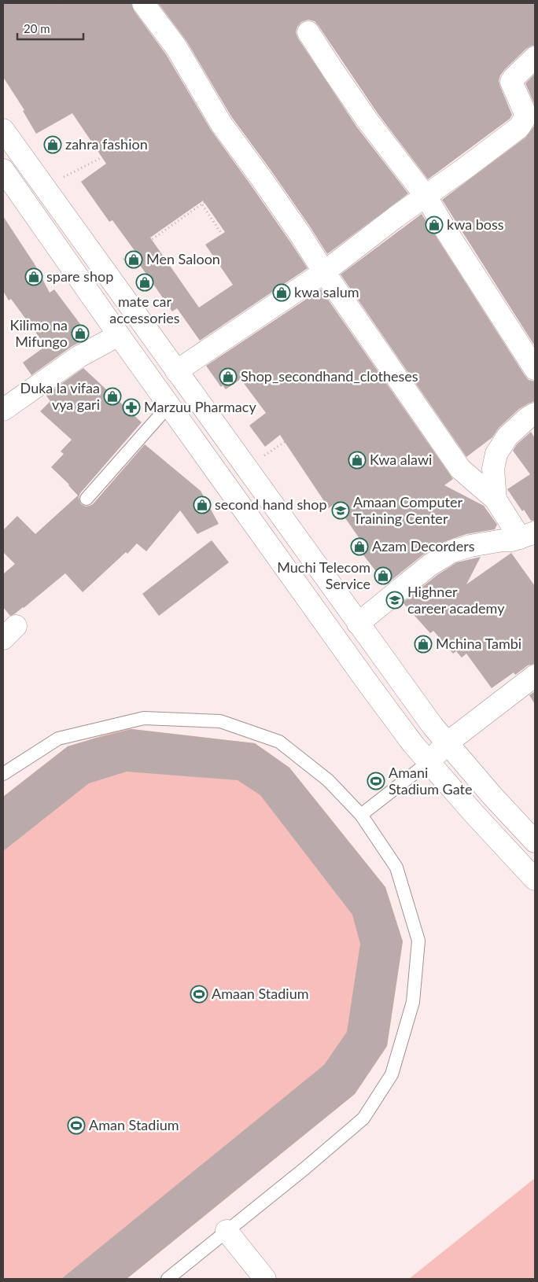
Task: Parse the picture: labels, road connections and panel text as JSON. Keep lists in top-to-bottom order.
{
  "places": {
    "shop": [
      "zahra fashion",
      "kwa boss",
      "Men Saloon",
      "spare shop",
      "mate car accessories",
      "kwa salum",
      "Kilimo na Mifungo",
      "Shop_secondhand_clotheses",
      "Duka la vifaa vya gari",
      "Kwa alawi",
      "second hand shop",
      "Azam Decorders",
      "Muchi Telecom Service",
      "Mchina Tambi"
    ],
    "pharmacy": ["Marzuu Pharmacy"],
    "school or university": ["Amaan Computer Training Center", "Highner career academy"],
    "sports": ["Amani Stadium Gate", "Amaan Stadium", "Aman Stadium"]
  },
  "scale_bar": "20 m"
}
